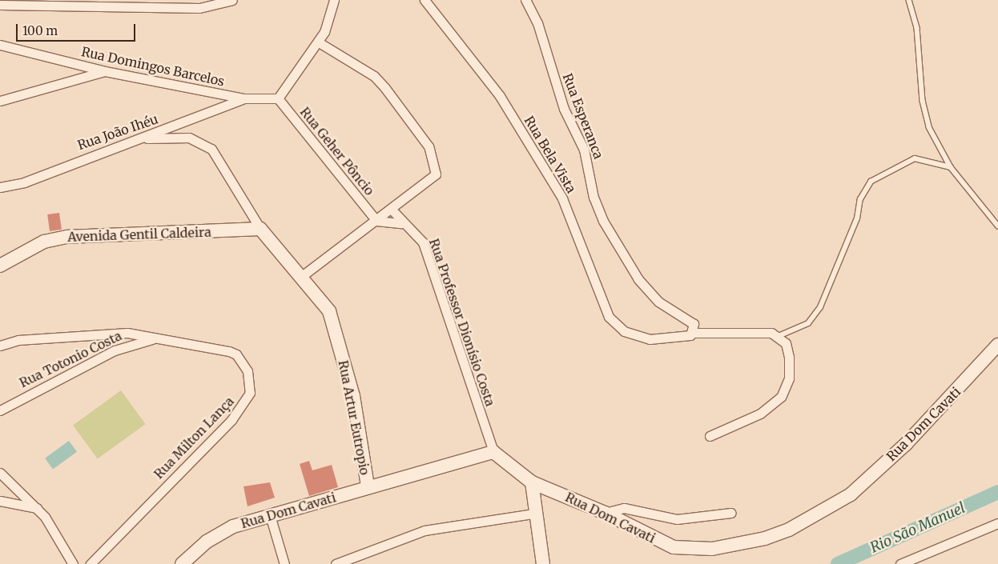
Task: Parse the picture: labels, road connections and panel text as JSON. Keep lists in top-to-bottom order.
{
  "streets": {
    "main road": ["Avenida Gentil Caldeira", "Rua Artur Eutropio", "Rua Dom Cavati"],
    "street": [
      "Rua Domingos Barcelos",
      "Rua Esperanca",
      "Rua João Ihéu",
      "Rua Geher Pôncio",
      "Rua Bela Vista",
      "Rua Professor Dionísio Costa",
      "Rua Totonio Costa",
      "Rua Milton Lança"
    ]
  },
  "crossings": [
    ["Rua Domingos Barcelos", "Rua João Ihéu"],
    ["Rua Domingos Barcelos", "Rua Geher Pôncio"],
    ["Rua Esperanca", "Rua Bela Vista"],
    ["Rua João Ihéu", "Rua Artur Eutropio"],
    ["Avenida Gentil Caldeira", "Rua Artur Eutropio"],
    ["Rua Professor Dionísio Costa", "Rua Dom Cavati"],
    ["Rua Totonio Costa", "Rua Milton Lança"],
    ["Rua Artur Eutropio", "Rua Dom Cavati"]
  ],
  "water": ["Rio São Manuel"],
  "scale_bar": "100 m"
}
